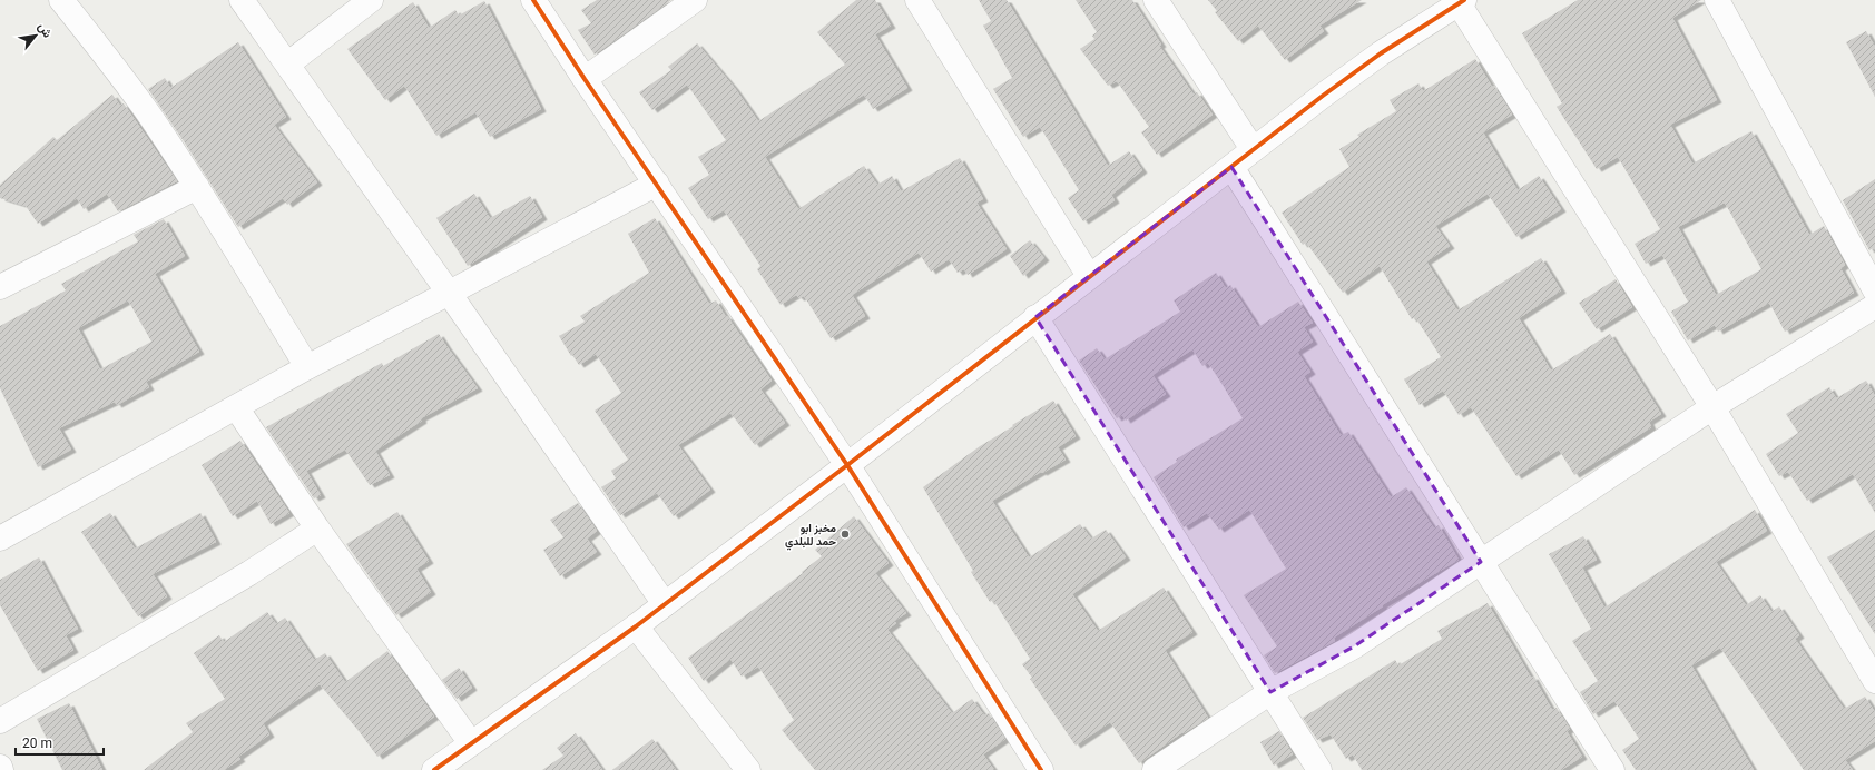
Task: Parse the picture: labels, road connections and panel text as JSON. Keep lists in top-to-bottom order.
{
  "places": ["مخبز ابو حمد للبلدي"],
  "scale_bar": "20 m",
  "north": "top right"
}
